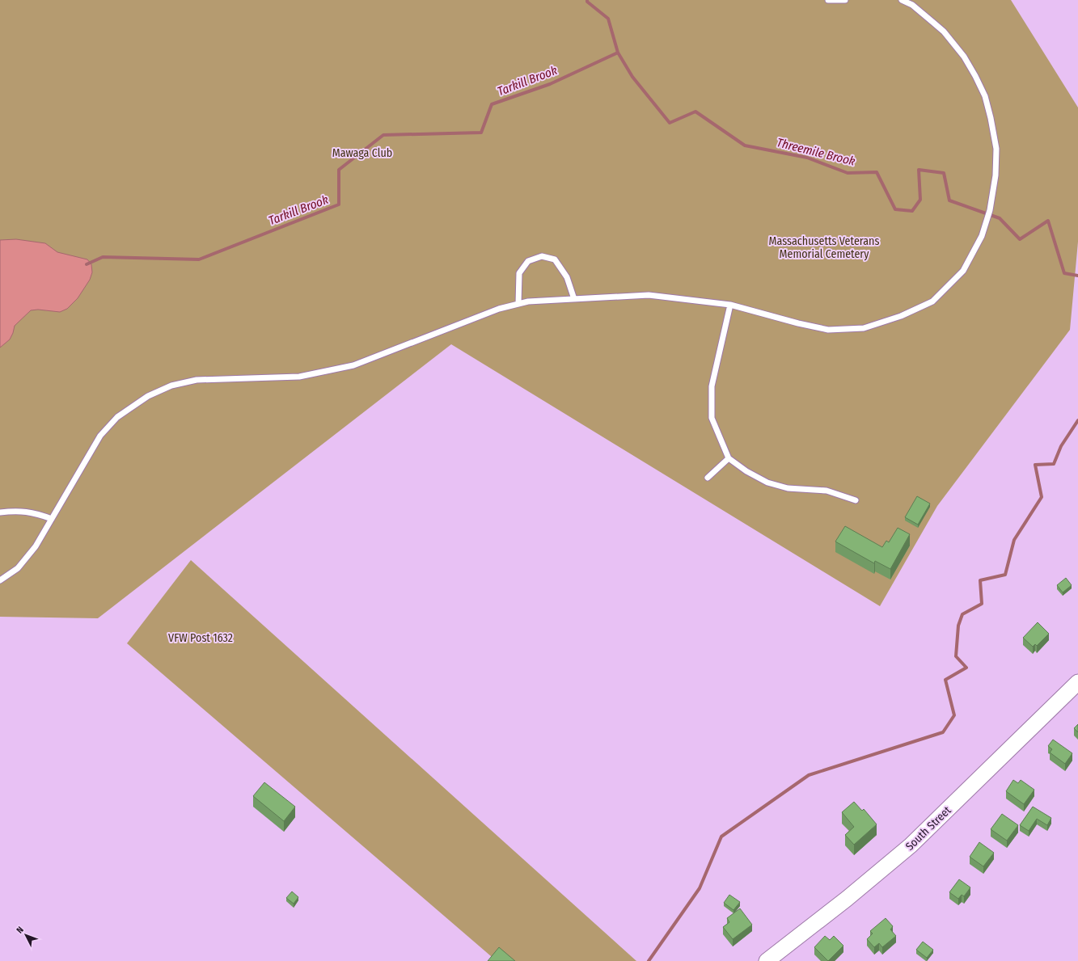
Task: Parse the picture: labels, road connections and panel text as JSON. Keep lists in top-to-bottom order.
{
  "streets": {
    "street": ["South Street"]
  },
  "water": ["Tarkill Brook", "Threemile Brook"],
  "parks": ["Mawaga Club", "Massachusetts Veterans Memorial Cemetery", "VFW Post 1632"],
  "north": "top left"
}
